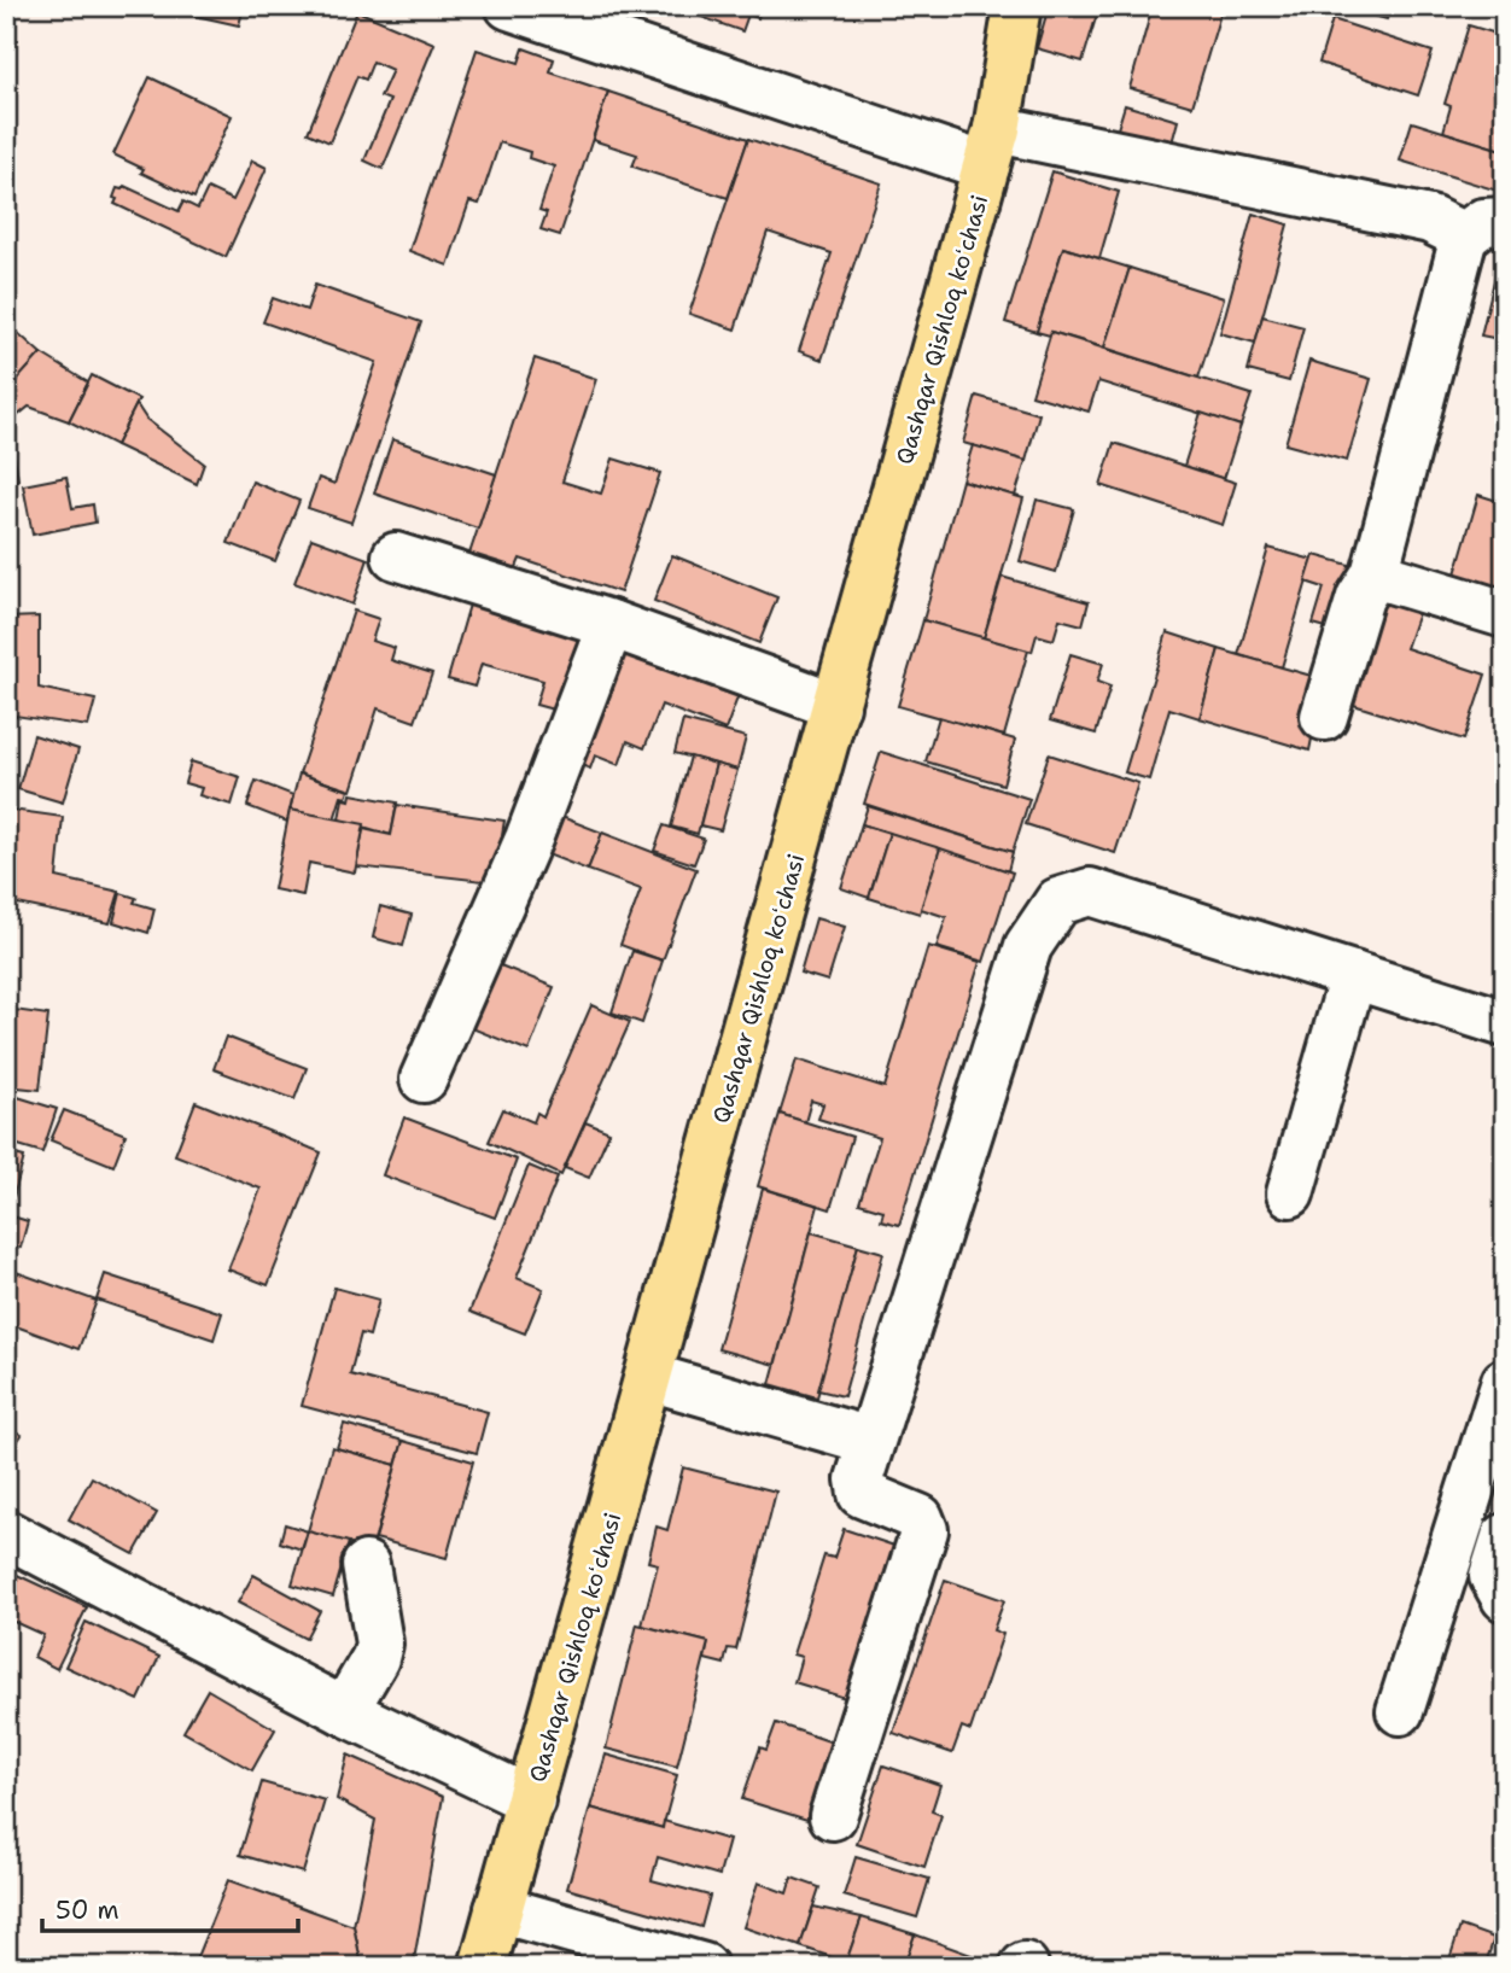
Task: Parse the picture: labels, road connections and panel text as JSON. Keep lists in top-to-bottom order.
{
  "streets": {
    "main road": ["Qashqar Qishloq koʻchasi"]
  },
  "scale_bar": "50 m"
}
